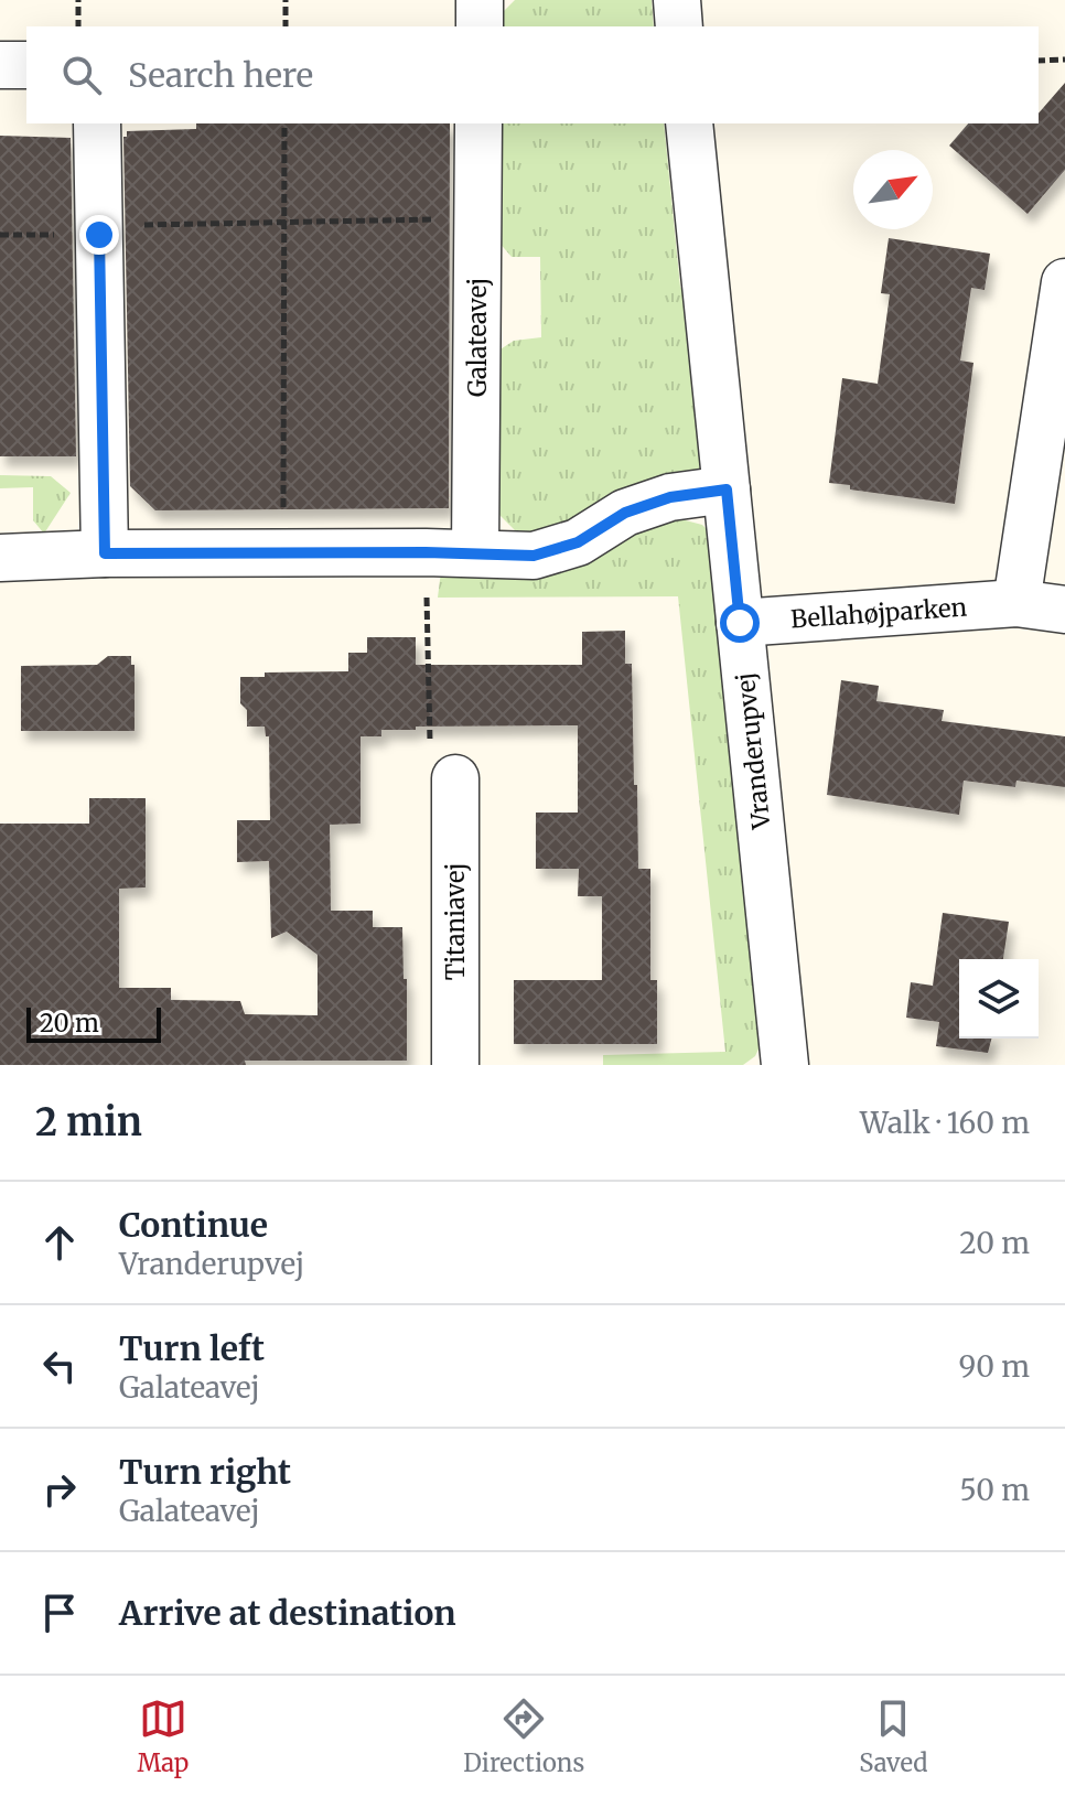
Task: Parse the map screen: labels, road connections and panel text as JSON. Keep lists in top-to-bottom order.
{
  "streets": {
    "street": [
      "Galateavej",
      "Bellahøjparken",
      "Vranderupvej",
      "Titaniavej"
    ]
  },
  "crossings": [
    ["Bellahøjparken", "Vranderupvej"]
  ],
  "scale_bar": "20 m",
  "north": "top right",
  "page": {
    "search": "Search here",
    "scale": "20 m",
    "heading": ["2 min", "Walk · 160 m"],
    "list": [
      ["Continue", "Vranderupvej", "20 m"],
      ["Turn left", "Galateavej", "90 m"],
      ["Turn right", "Galateavej", "50 m"],
      "Arrive at destination"
    ],
    "nav": ["Map", "Directions", "Saved"]
  }
}
